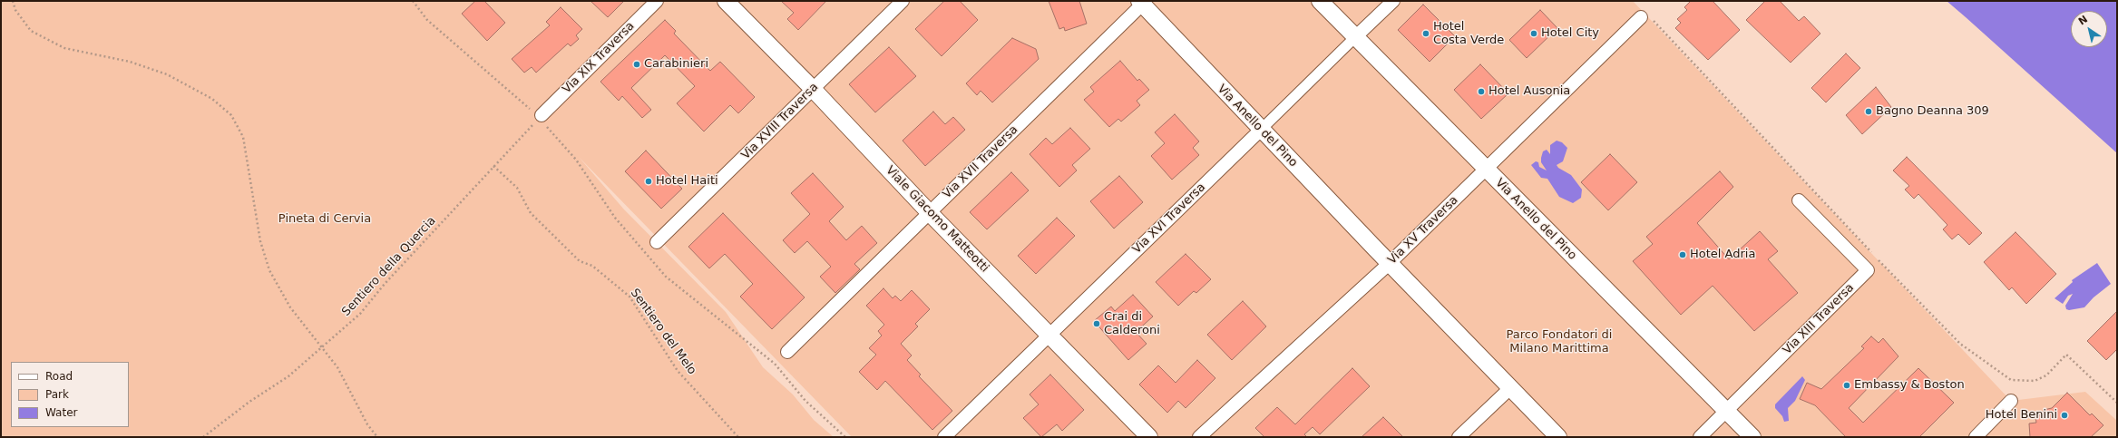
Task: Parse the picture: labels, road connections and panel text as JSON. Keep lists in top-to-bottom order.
{
  "streets": {
    "street": [
      "Via XIX Traversa",
      "Via XVIII Traversa",
      "Via Anello del Pino",
      "Via XVII Traversa",
      "Via XVI Traversa",
      "Viale Giacomo Matteotti",
      "Via XV Traversa",
      "Via XIII Traversa"
    ],
    "path": ["Sentiero della Quercia", "Sentiero del Melo"]
  },
  "crossings": [
    ["Via XIX Traversa", "Sentiero della Quercia"],
    ["Via XVIII Traversa", "Viale Giacomo Matteotti"],
    ["Via Anello del Pino", "Via XVII Traversa"],
    ["Via Anello del Pino", "Via XVI Traversa"],
    ["Via Anello del Pino", "Via XV Traversa"],
    ["Via Anello del Pino", "Via XIII Traversa"],
    ["Via XVII Traversa", "Viale Giacomo Matteotti"],
    ["Via XVI Traversa", "Viale Giacomo Matteotti"],
    ["Sentiero della Quercia", "Sentiero del Melo"]
  ],
  "parks": ["Pineta di Cervia", "Parco Fondatori di Milano Marittima"],
  "places": [
    "Hotel Costa Verde",
    "Hotel City",
    "Carabinieri",
    "Hotel Ausonia",
    "Bagno Deanna 309",
    "Hotel Haiti",
    "Hotel Adria",
    "Crai di Calderoni",
    "Embassy & Boston",
    "Hotel Benini"
  ],
  "legend": ["Road", "Park", "Water"],
  "north": "top left"
}
